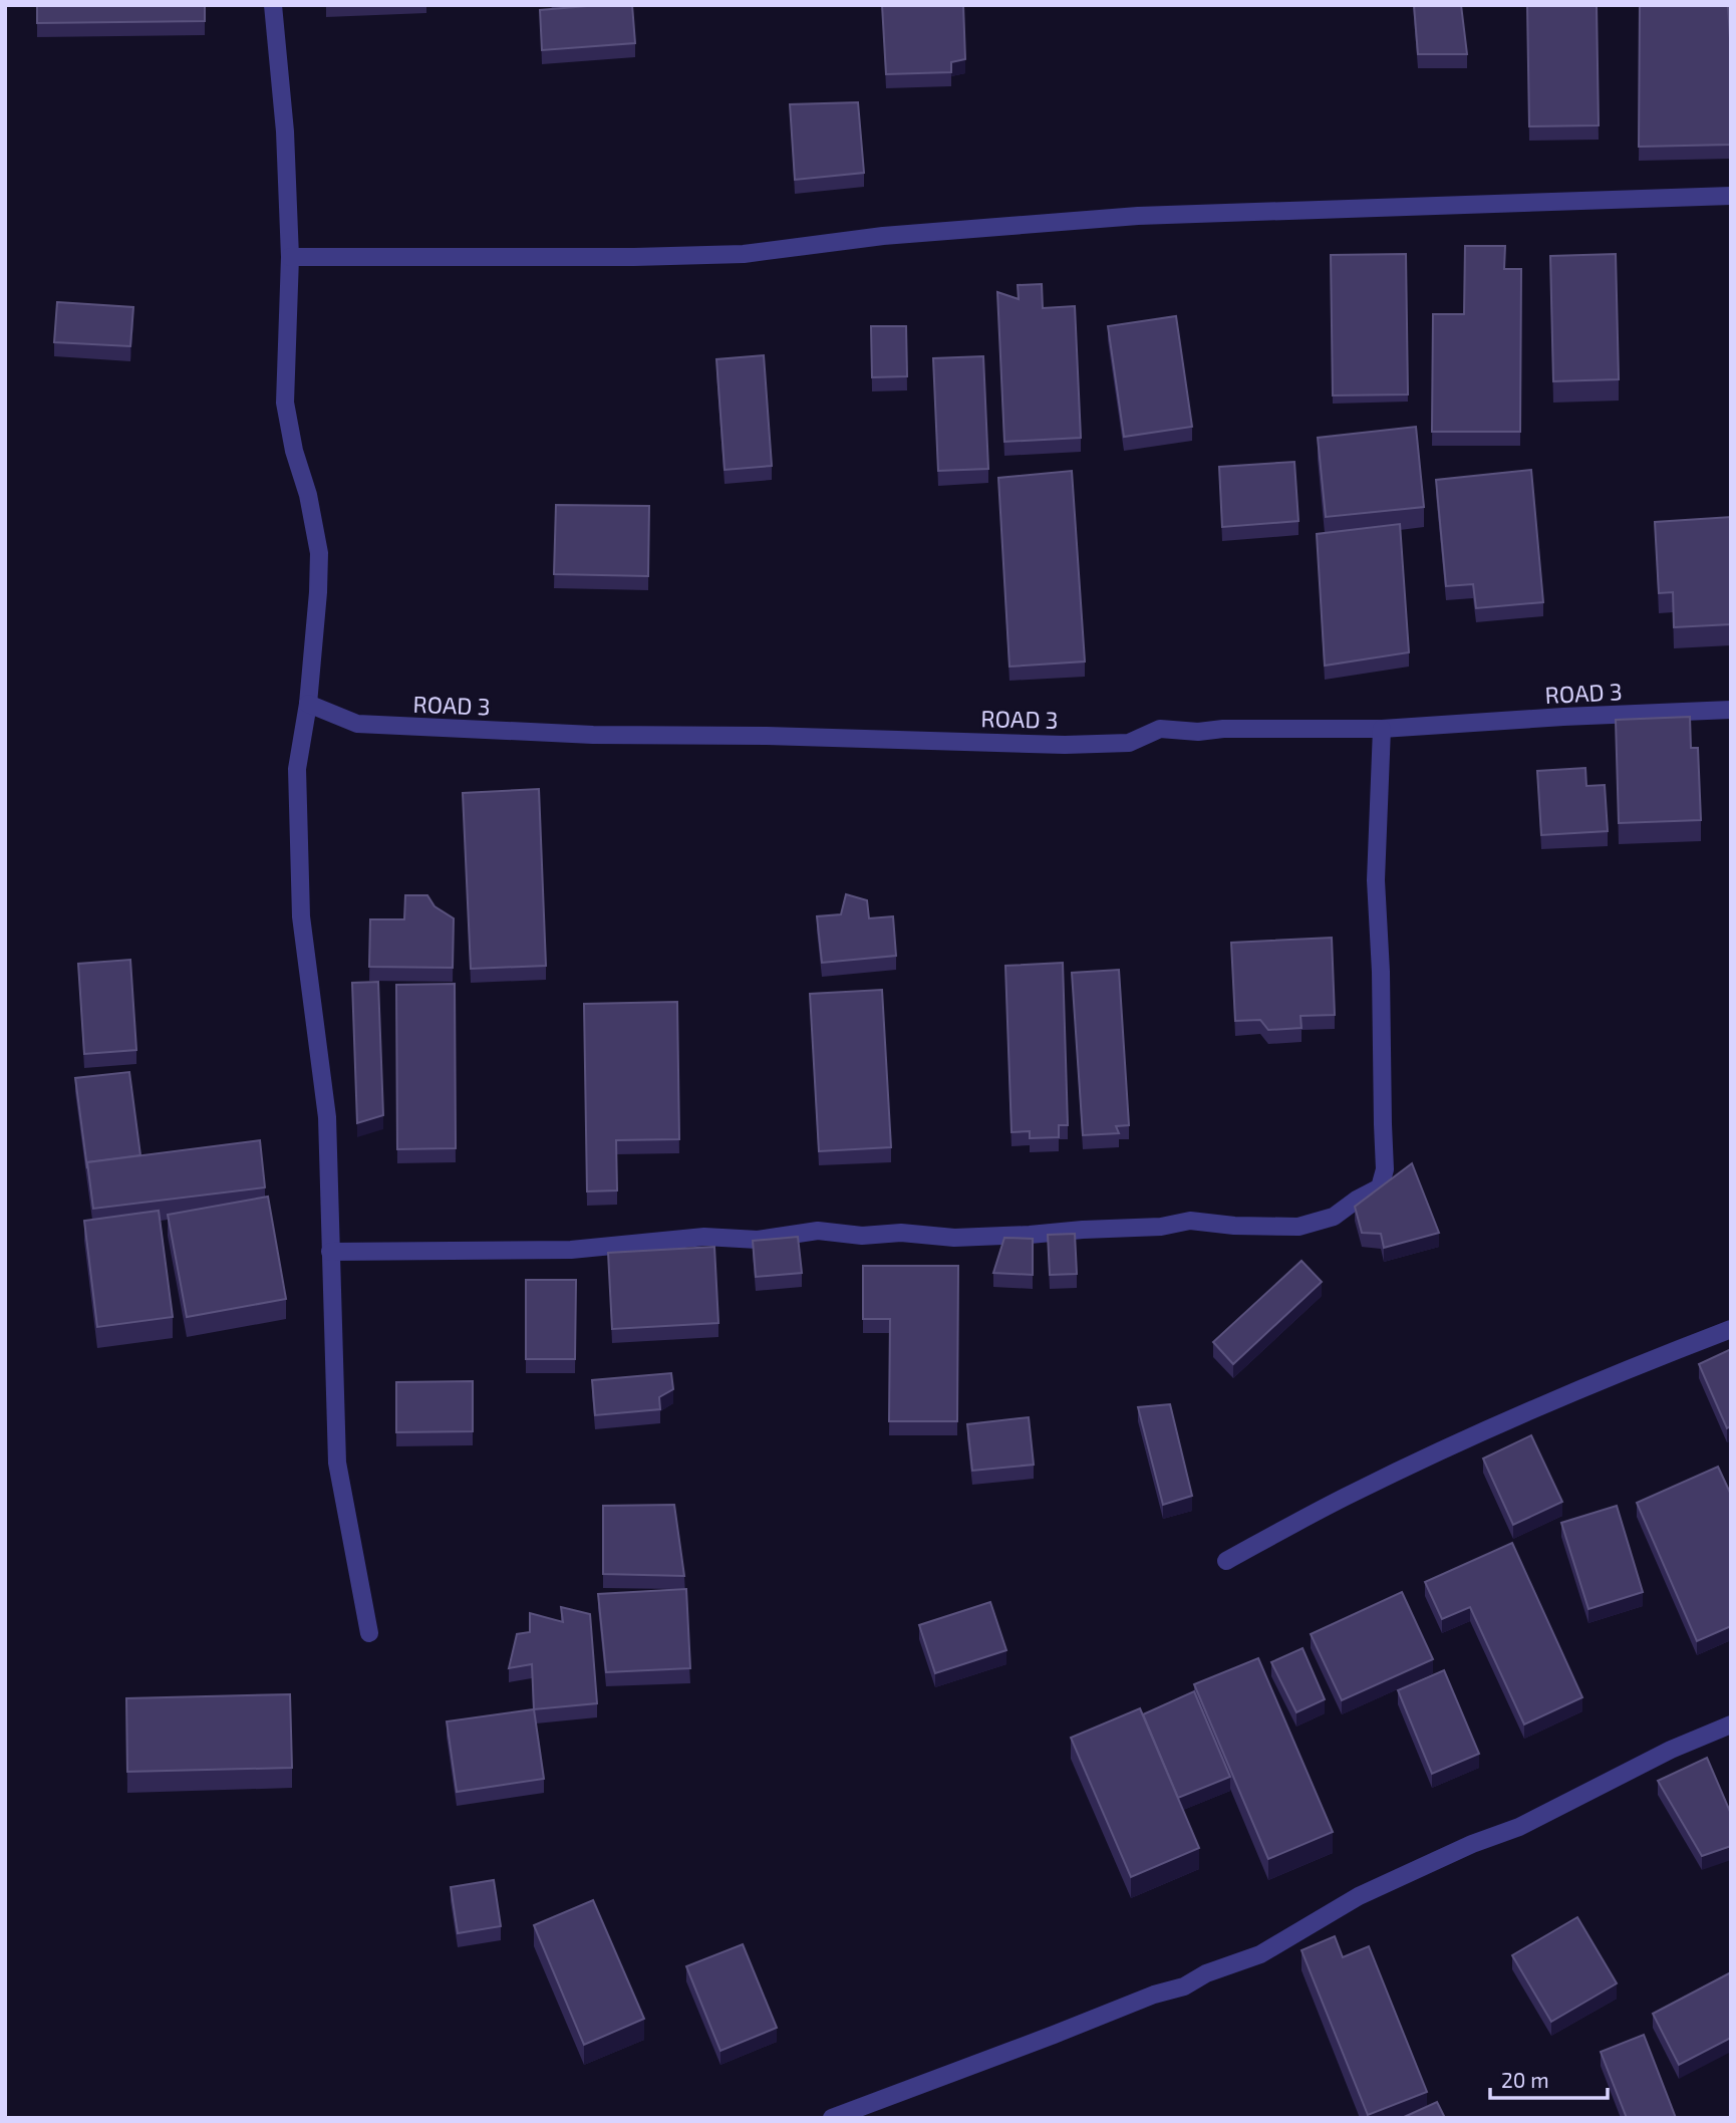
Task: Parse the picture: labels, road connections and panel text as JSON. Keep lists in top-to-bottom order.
{
  "streets": {
    "street": ["ROAD 3"]
  },
  "scale_bar": "20 m"
}
